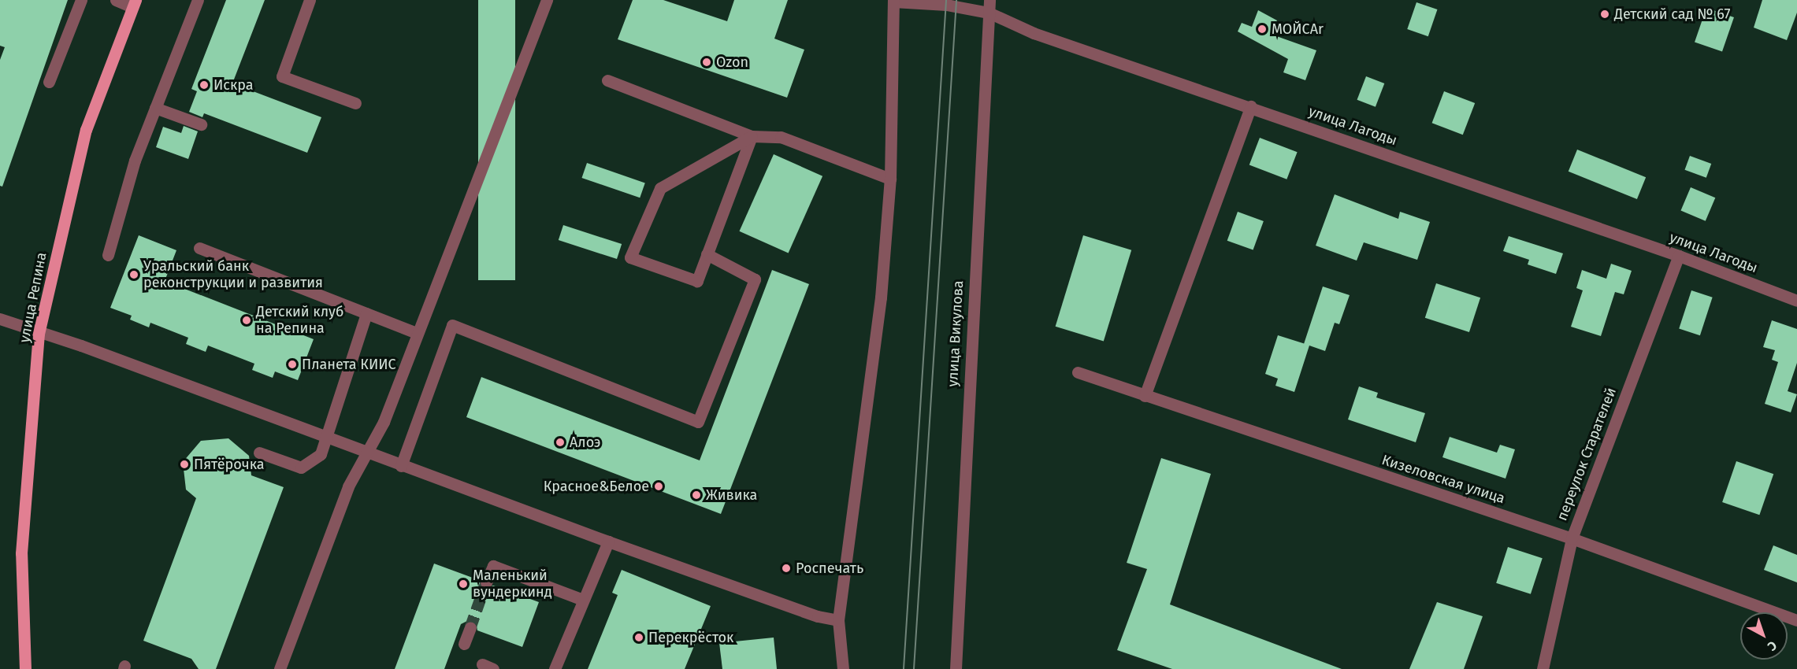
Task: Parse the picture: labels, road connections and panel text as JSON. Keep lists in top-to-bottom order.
{
  "streets": {
    "main road": ["улица Репина"],
    "street": [
      "улица Лагоды",
      "улица Викулова",
      "переулок Старателей",
      "Кизеловская улица"
    ]
  },
  "crossings": [
    ["улица Лагоды", "улица Викулова"],
    ["улица Лагоды", "переулок Старателей"],
    ["переулок Старателей", "Кизеловская улица"]
  ],
  "places": [
    "Детский сад № 67",
    "МОЙCAr",
    "Ozon",
    "Искра",
    "Уральский банк реконструкции и развития",
    "Детский клуб на Репина",
    "Планета КИИС",
    "Алоэ",
    "Пятёрочка",
    "Красное&Белое",
    "Живика",
    "Роспечать",
    "Маленький вундеркинд",
    "Перекрёсток"
  ],
  "north": "bottom right"
}
